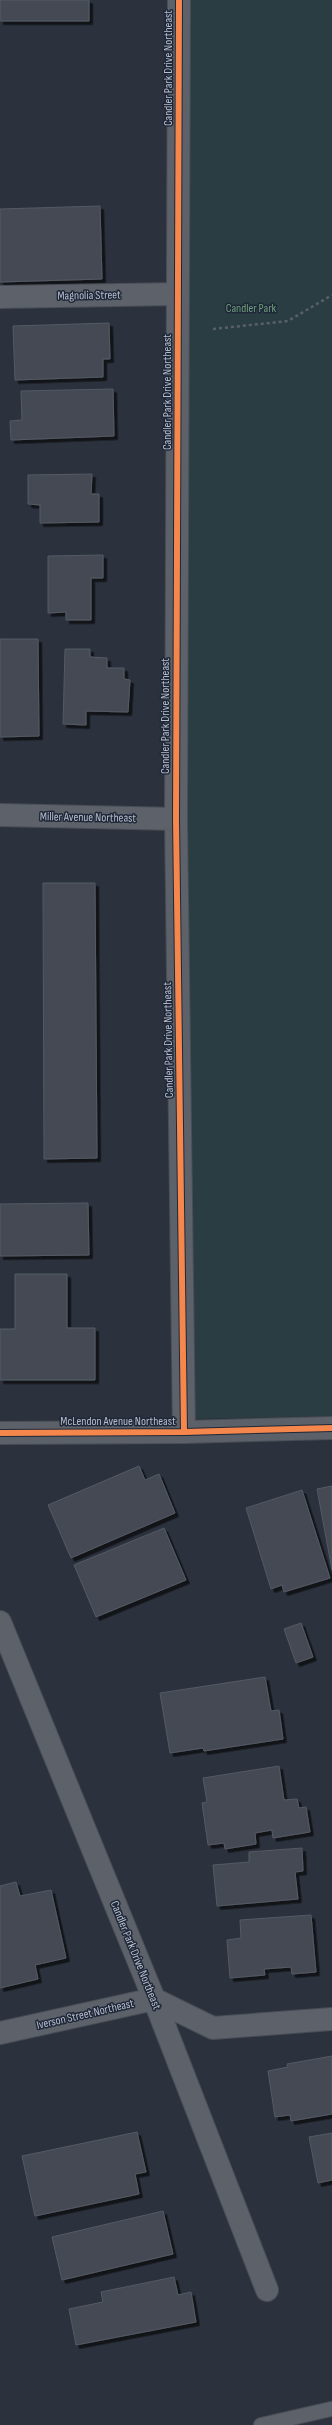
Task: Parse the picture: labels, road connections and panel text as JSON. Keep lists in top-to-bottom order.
{
  "streets": {
    "street": [
      "Candler Park Drive Northeast",
      "Magnolia Street",
      "Miller Avenue Northeast",
      "McLendon Avenue Northeast",
      "Iverson Street Northeast"
    ]
  },
  "crossings": [
    ["Candler Park Drive Northeast", "Magnolia Street"],
    ["Candler Park Drive Northeast", "Miller Avenue Northeast"],
    ["Candler Park Drive Northeast", "McLendon Avenue Northeast"],
    ["Candler Park Drive Northeast", "Iverson Street Northeast"]
  ],
  "parks": ["Candler Park"]
}
